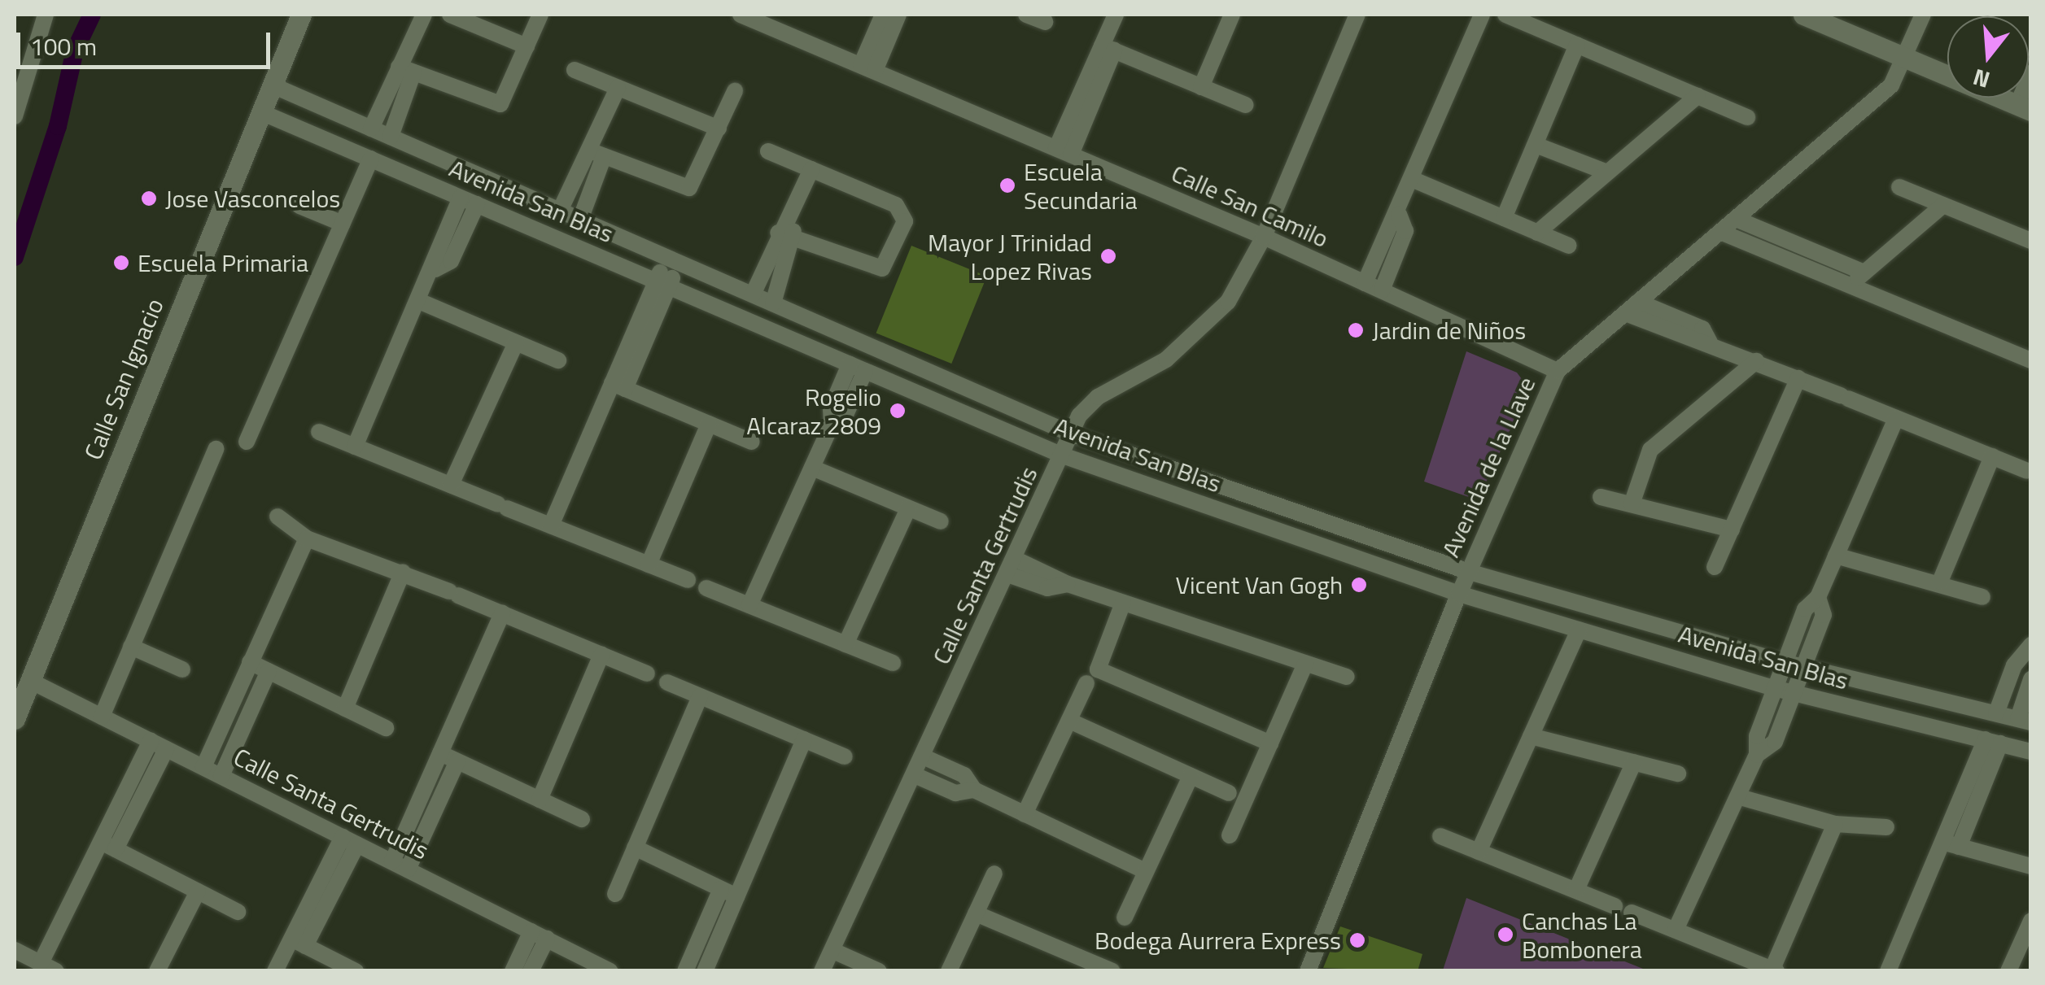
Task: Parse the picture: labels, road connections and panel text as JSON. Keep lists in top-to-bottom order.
{
  "streets": {
    "street": [
      "Avenida San Blas",
      "Calle San Camilo",
      "Calle San Ignacio",
      "Avenida de la Llave",
      "Calle Santa Gertrudis"
    ]
  },
  "crossings": [
    ["Avenida San Blas", "Calle San Ignacio"],
    ["Avenida San Blas", "Avenida de la Llave"],
    ["Avenida San Blas", "Calle Santa Gertrudis"],
    ["Calle San Camilo", "Avenida de la Llave"],
    ["Calle San Camilo", "Calle Santa Gertrudis"],
    ["Calle San Ignacio", "Calle Santa Gertrudis"]
  ],
  "places": [
    "Escuela Secundaria",
    "Jose Vasconcelos",
    "Mayor J Trinidad Lopez Rivas",
    "Escuela Primaria",
    "Jardin de Niños",
    "Rogelio Alcaraz 2809",
    "Vicent Van Gogh",
    "Canchas La Bombonera",
    "Bodega Aurrera Express"
  ],
  "scale_bar": "100 m",
  "north": "bottom"
}
